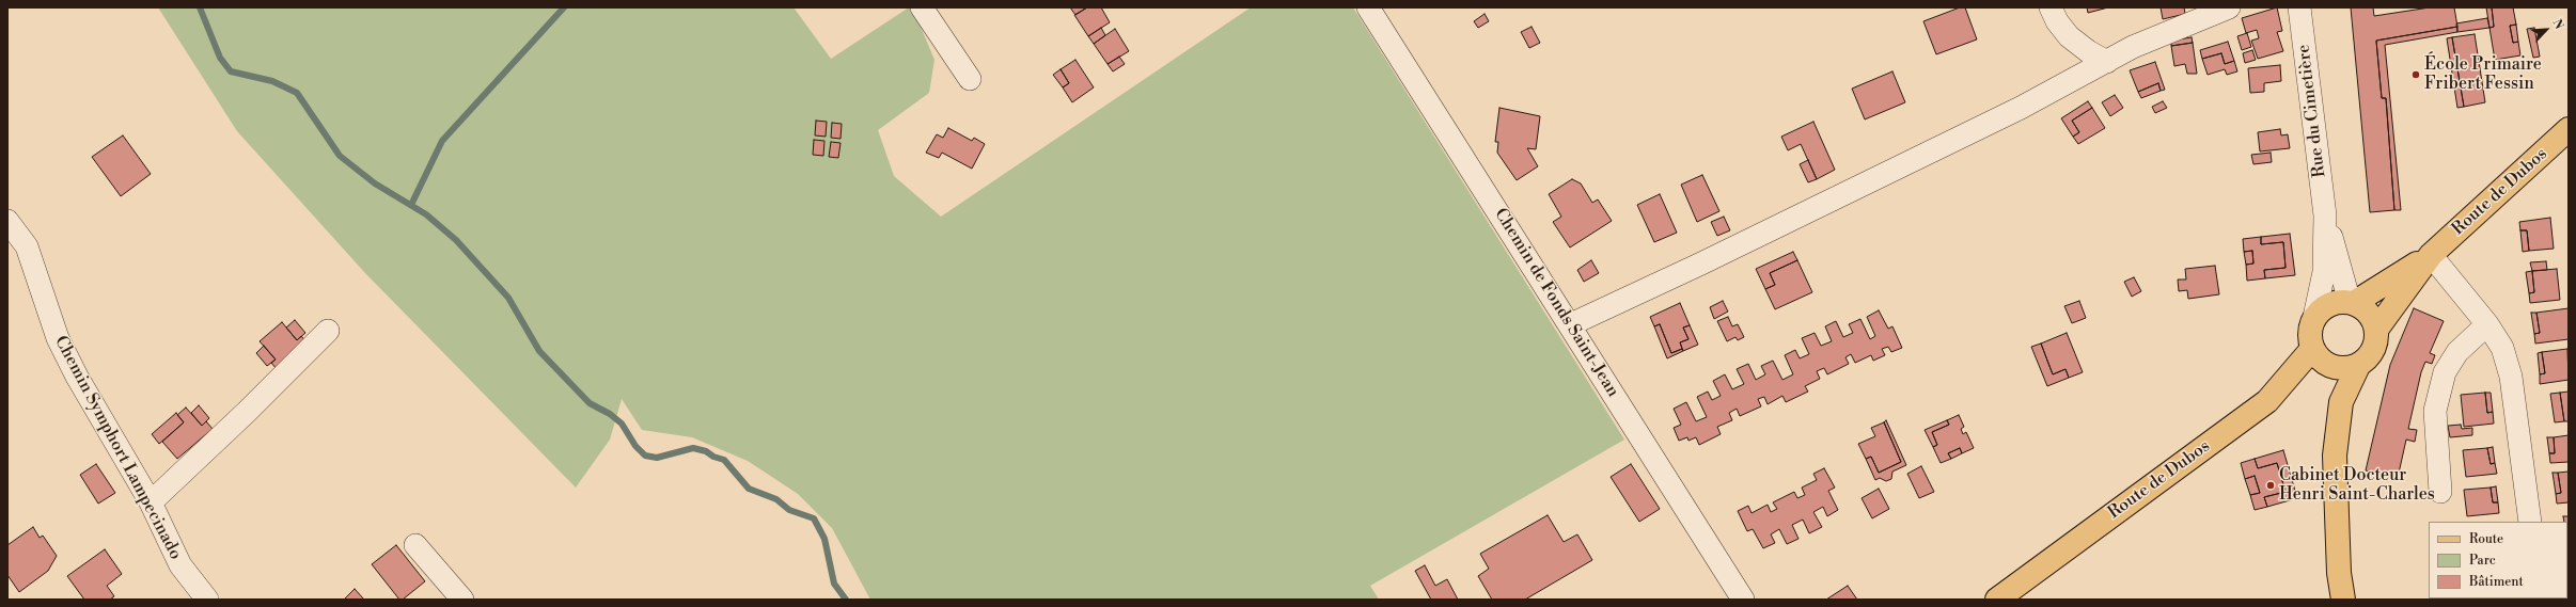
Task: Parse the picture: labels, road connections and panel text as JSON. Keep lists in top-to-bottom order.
{
  "streets": {
    "main road": ["Route de Dubos"],
    "street": ["Rue du Cimetière", "Chemin de Fonds Saint-Jean", "Chemin Symphort Lampecinado"]
  },
  "crossings": [
    ["Rue du Cimetière", "Route de Dubos"]
  ],
  "places": ["École Primaire Fribert Fessin", "Cabinet Docteur Henri Saint-Charles"],
  "legend": ["Route", "Parc", "Bâtiment"],
  "north": "top right"
}
